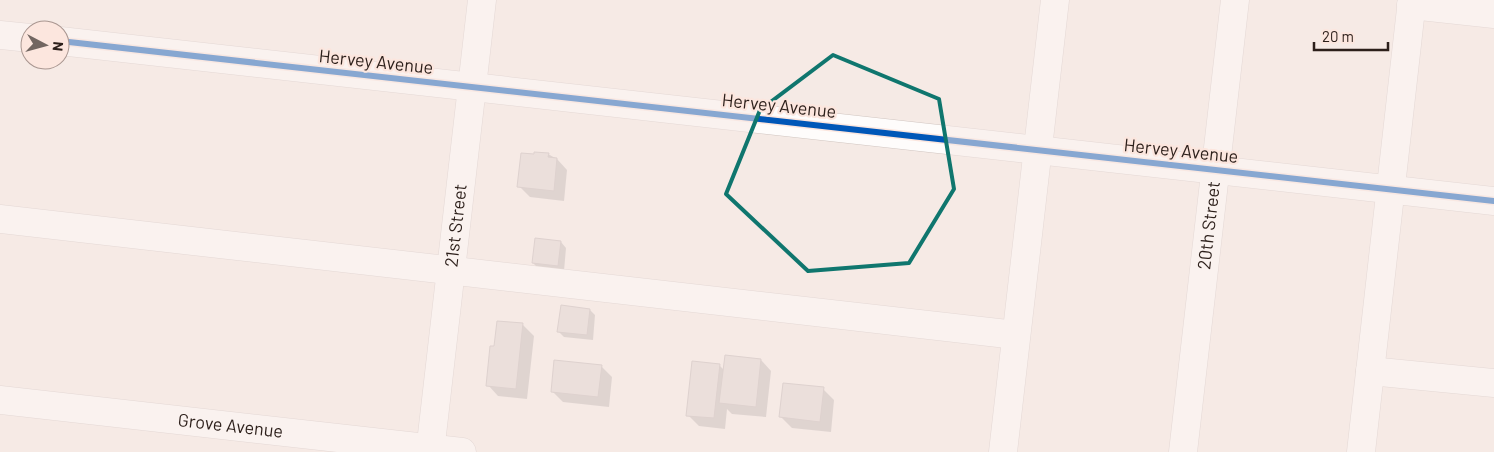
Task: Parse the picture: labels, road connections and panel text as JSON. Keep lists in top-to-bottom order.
{
  "streets": {
    "street": [
      "Hervey Avenue",
      "21st Street",
      "20th Street",
      "Grove Avenue"
    ]
  },
  "crossings": [
    ["Hervey Avenue", "21st Street"],
    ["Hervey Avenue", "20th Street"],
    ["21st Street", "Grove Avenue"]
  ],
  "scale_bar": "20 m",
  "north": "right"
}
